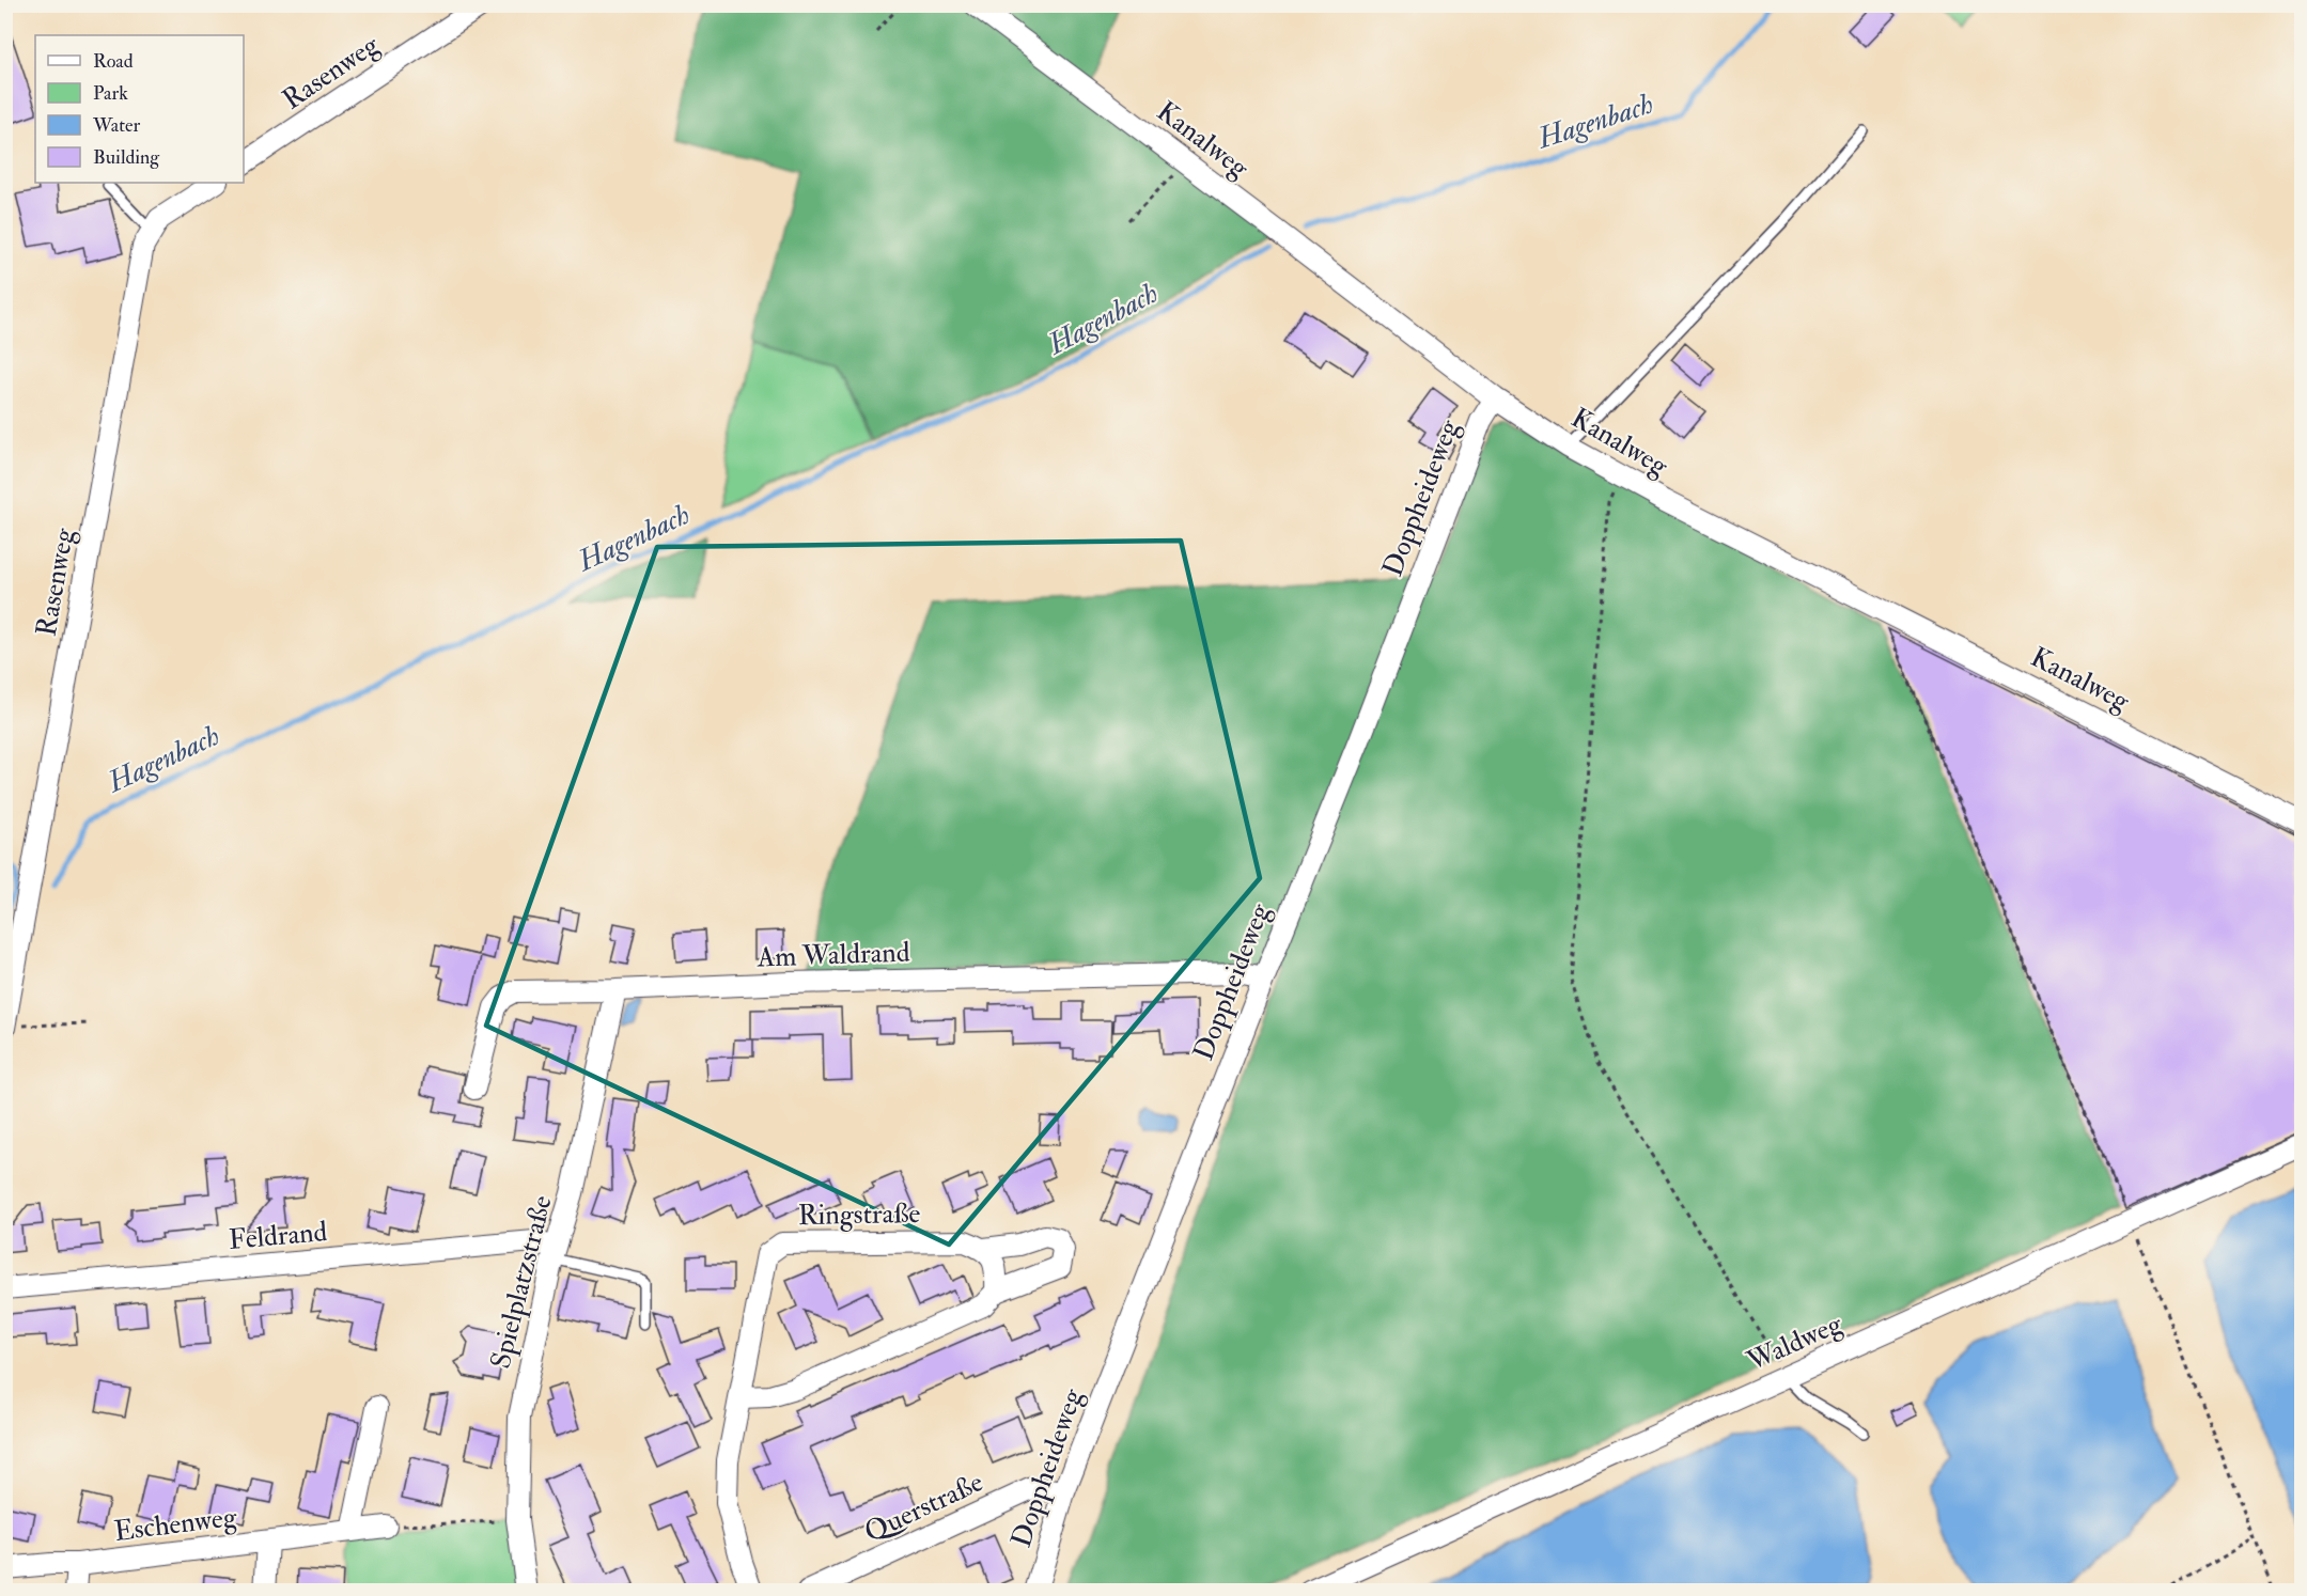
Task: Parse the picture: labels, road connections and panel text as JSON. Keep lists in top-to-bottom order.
{
  "streets": {
    "street": [
      "Rasenweg",
      "Kanalweg",
      "Doppheideweg",
      "Am Waldrand",
      "Ringstraße",
      "Feldrand",
      "Spielplatzstraße",
      "Waldweg",
      "Querstraße",
      "Eschenweg"
    ]
  },
  "crossings": [
    ["Kanalweg", "Doppheideweg"],
    ["Doppheideweg", "Am Waldrand"],
    ["Doppheideweg", "Querstraße"],
    ["Am Waldrand", "Spielplatzstraße"],
    ["Feldrand", "Spielplatzstraße"]
  ],
  "water": ["Hagenbach"],
  "legend": [
    "Road",
    "Park",
    "Water",
    "Building"
  ]
}
